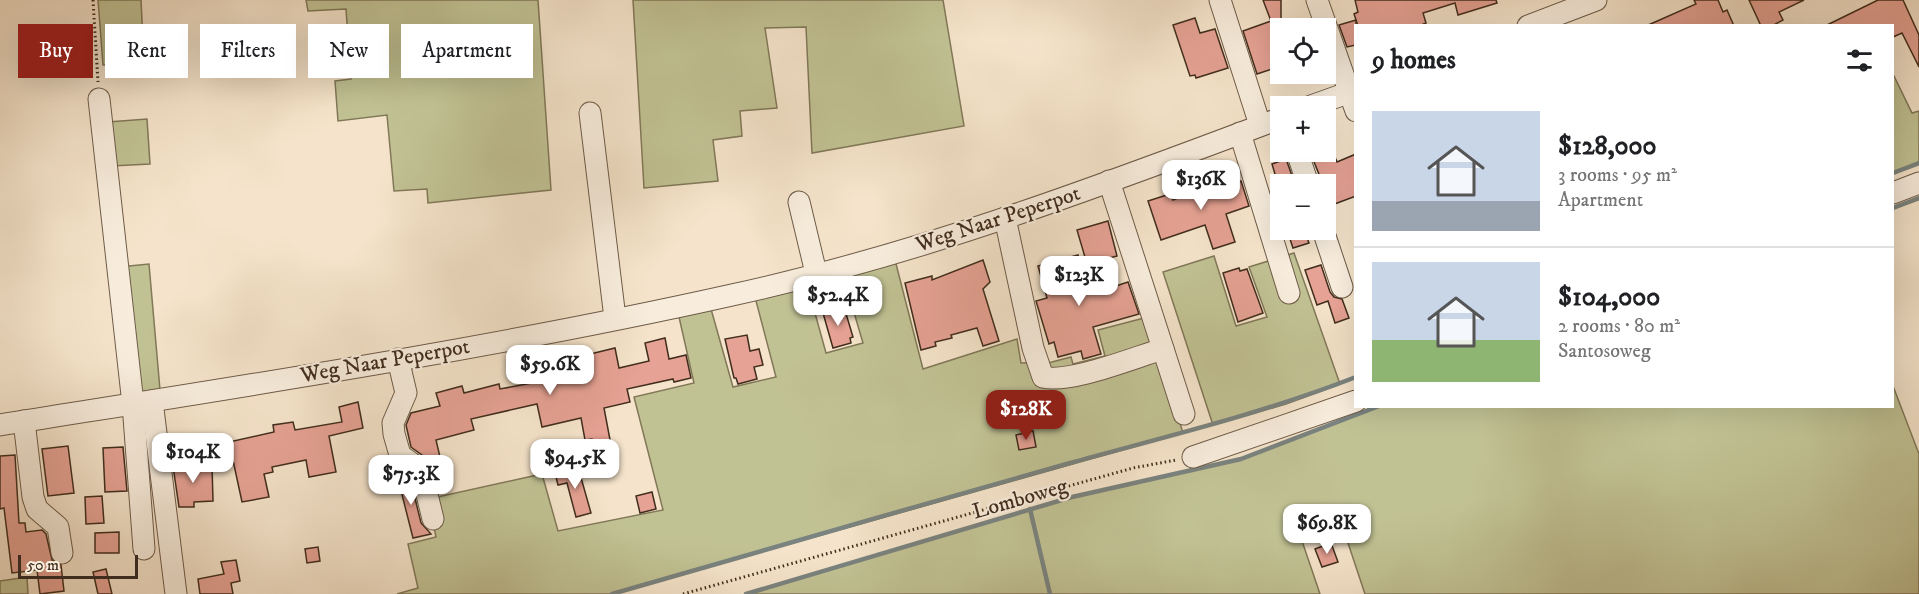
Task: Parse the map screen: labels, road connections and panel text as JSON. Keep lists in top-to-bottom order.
{
  "streets": {
    "street": ["Weg Naar Peperpot"],
    "path": ["Lomboweg"]
  },
  "scale_bar": "50 m",
  "page": {
    "map_buttons": ["+", "−"],
    "chip": [
      "Buy",
      "Rent",
      "Filters",
      "New",
      "Apartment"
    ],
    "heading": "9 homes",
    "list": [
      {
        "name": "$128,000",
        "note": "3 rooms · 95 m² · Apartment"
      },
      {
        "name": "$104,000",
        "note": "2 rooms · 80 m² · Santosoweg"
      }
    ],
    "price": [
      "$136K",
      "$123K",
      "$52.4K",
      "$59.6K",
      "$128K",
      "$104K",
      "$94.5K",
      "$75.3K",
      "$69.8K"
    ],
    "scale": "50 m"
  }
}
